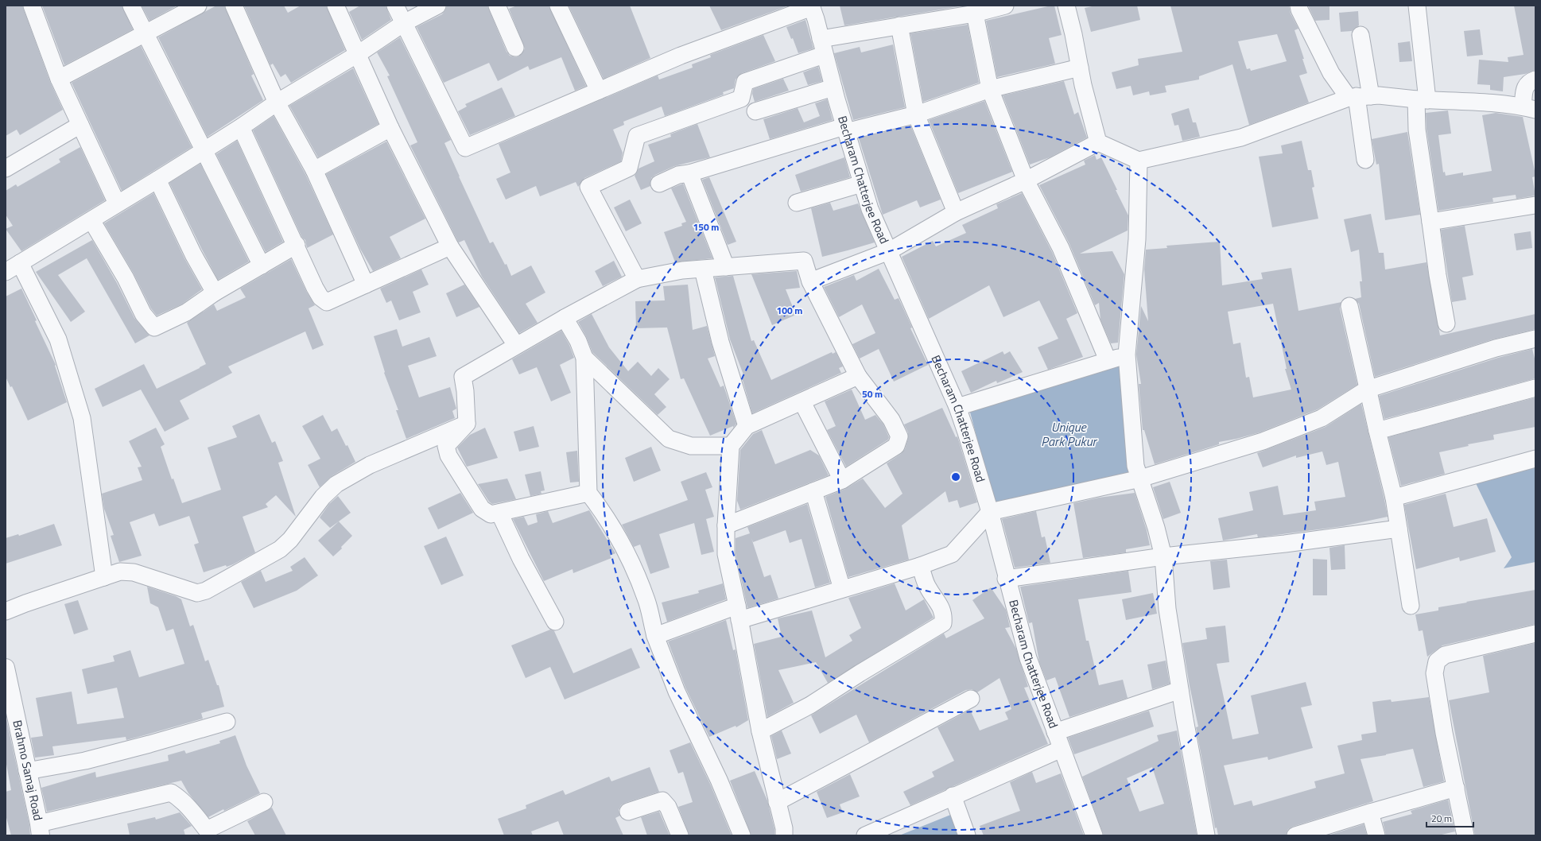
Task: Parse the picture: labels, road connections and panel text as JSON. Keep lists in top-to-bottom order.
{
  "streets": {
    "street": ["Becharam Chatterjee Road", "Brahmo Samaj Road"]
  },
  "water": ["Unique Park Pukur"],
  "scale_bar": "20 m",
  "rings": ["150 m", "100 m", "50 m"]
}
